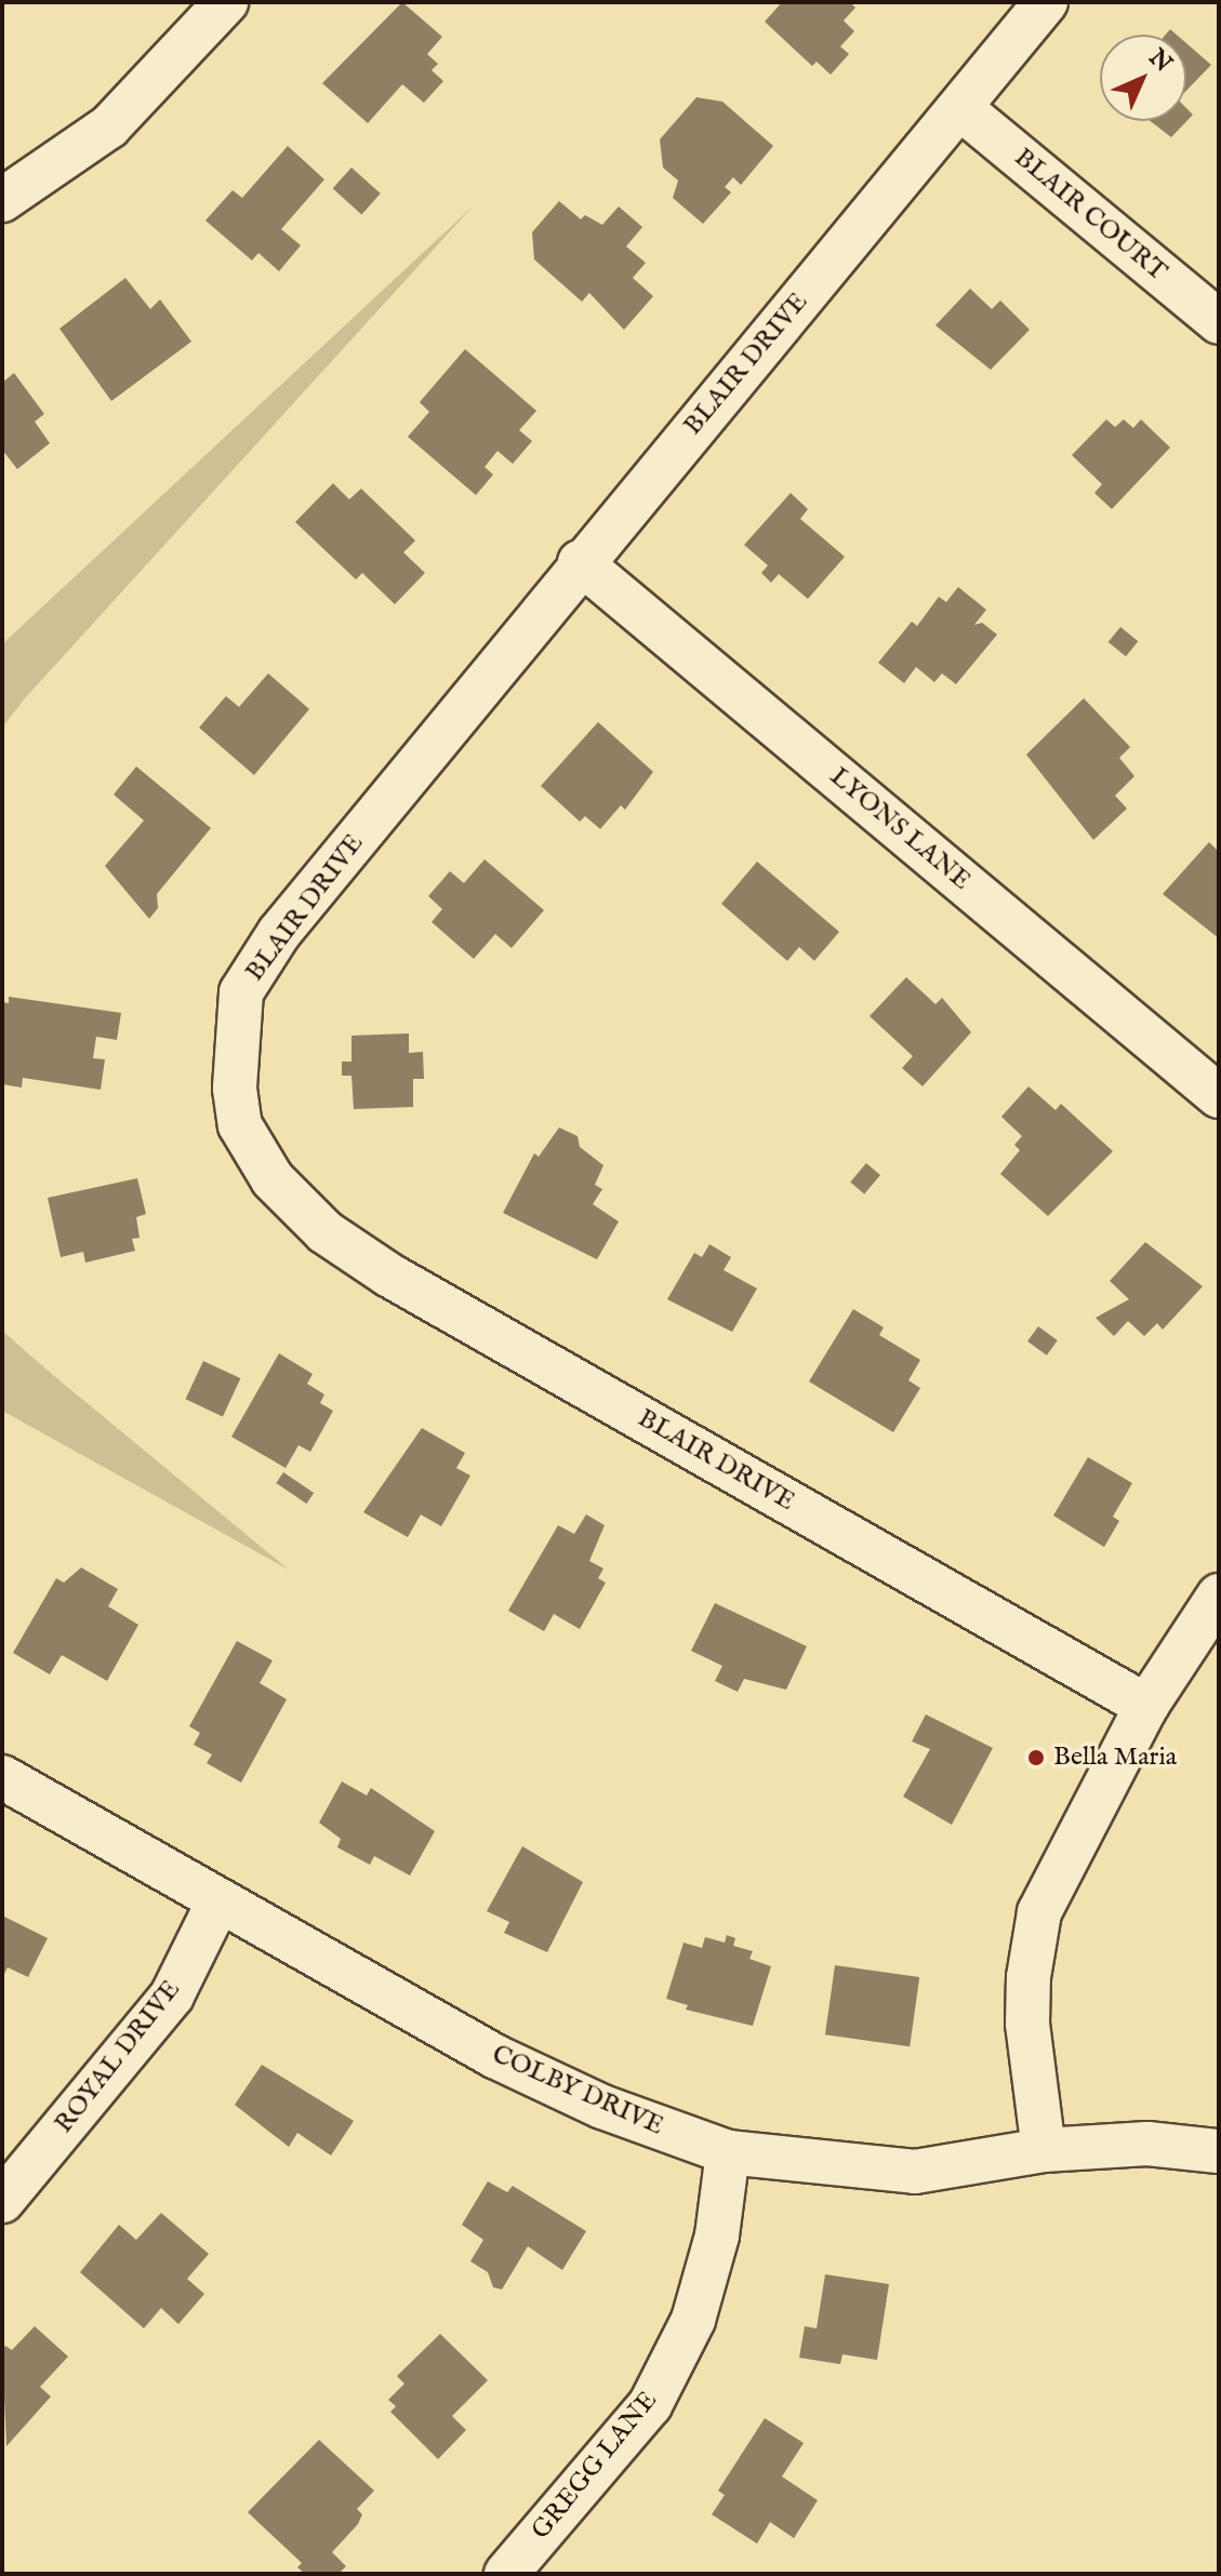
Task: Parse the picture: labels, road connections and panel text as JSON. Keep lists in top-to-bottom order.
{
  "streets": {
    "street": [
      "BLAIR COURT",
      "BLAIR DRIVE",
      "LYONS LANE",
      "ROYAL DRIVE",
      "COLBY DRIVE",
      "GREGG LANE"
    ]
  },
  "crossings": [
    ["BLAIR COURT", "BLAIR DRIVE"],
    ["BLAIR DRIVE", "LYONS LANE"],
    ["ROYAL DRIVE", "COLBY DRIVE"],
    ["COLBY DRIVE", "GREGG LANE"]
  ],
  "places": ["Bella Maria"],
  "north": "top right"
}
